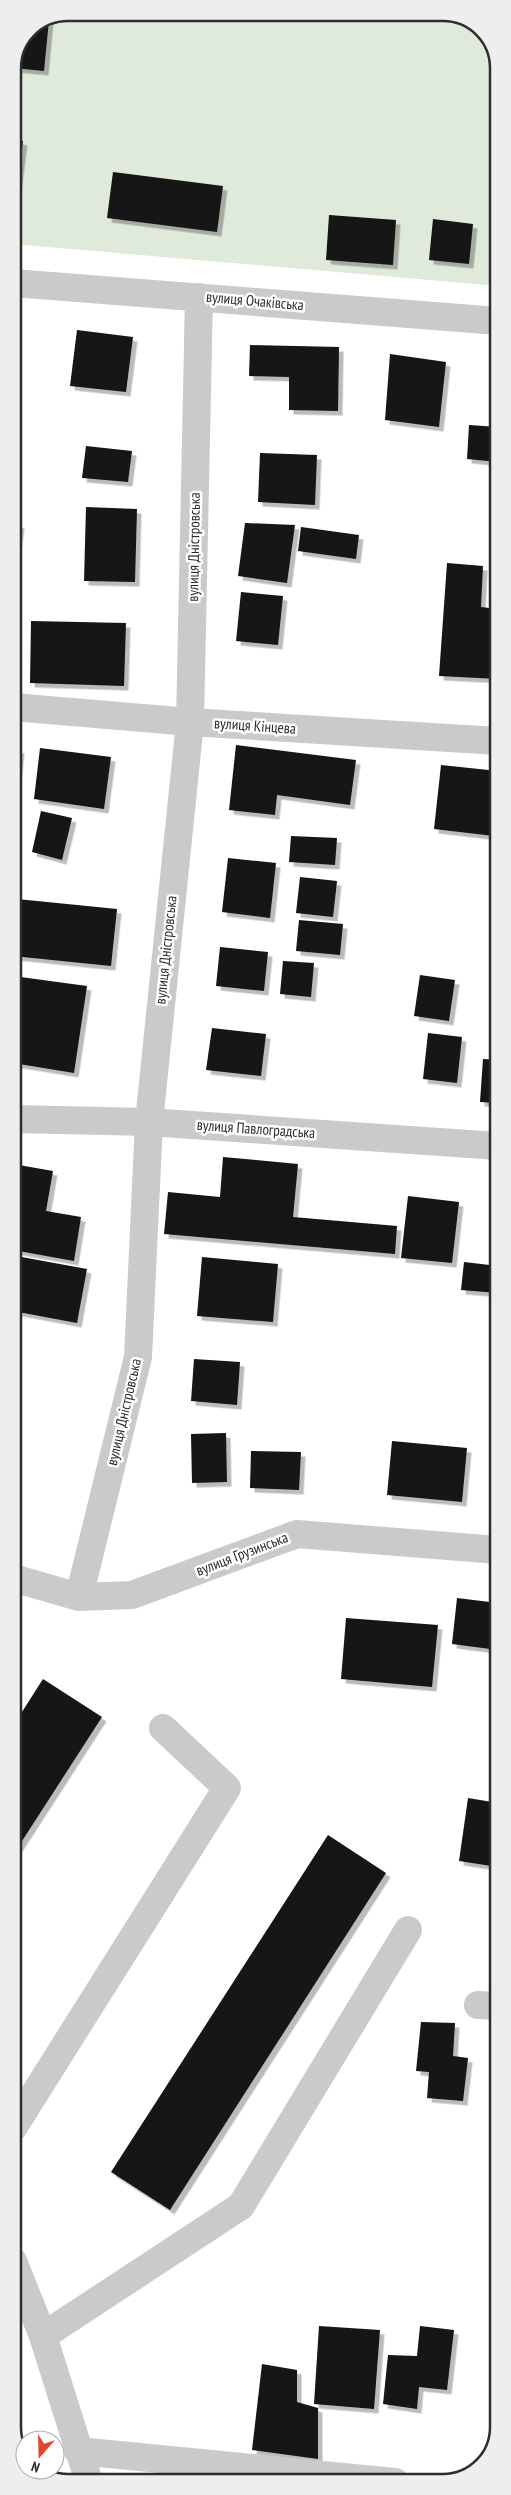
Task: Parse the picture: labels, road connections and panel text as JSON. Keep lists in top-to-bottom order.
{
  "streets": {
    "street": [
      "вулиця Очаківська",
      "вулиця Дністровська",
      "вулиця Кінцева",
      "вулиця Павлоградська",
      "вулиця Грузинська"
    ]
  },
  "crossings": [
    ["вулиця Очаківська", "вулиця Дністровська"],
    ["вулиця Дністровська", "вулиця Кінцева"],
    ["вулиця Дністровська", "вулиця Павлоградська"],
    ["вулиця Дністровська", "вулиця Грузинська"]
  ],
  "north": "bottom"
}
